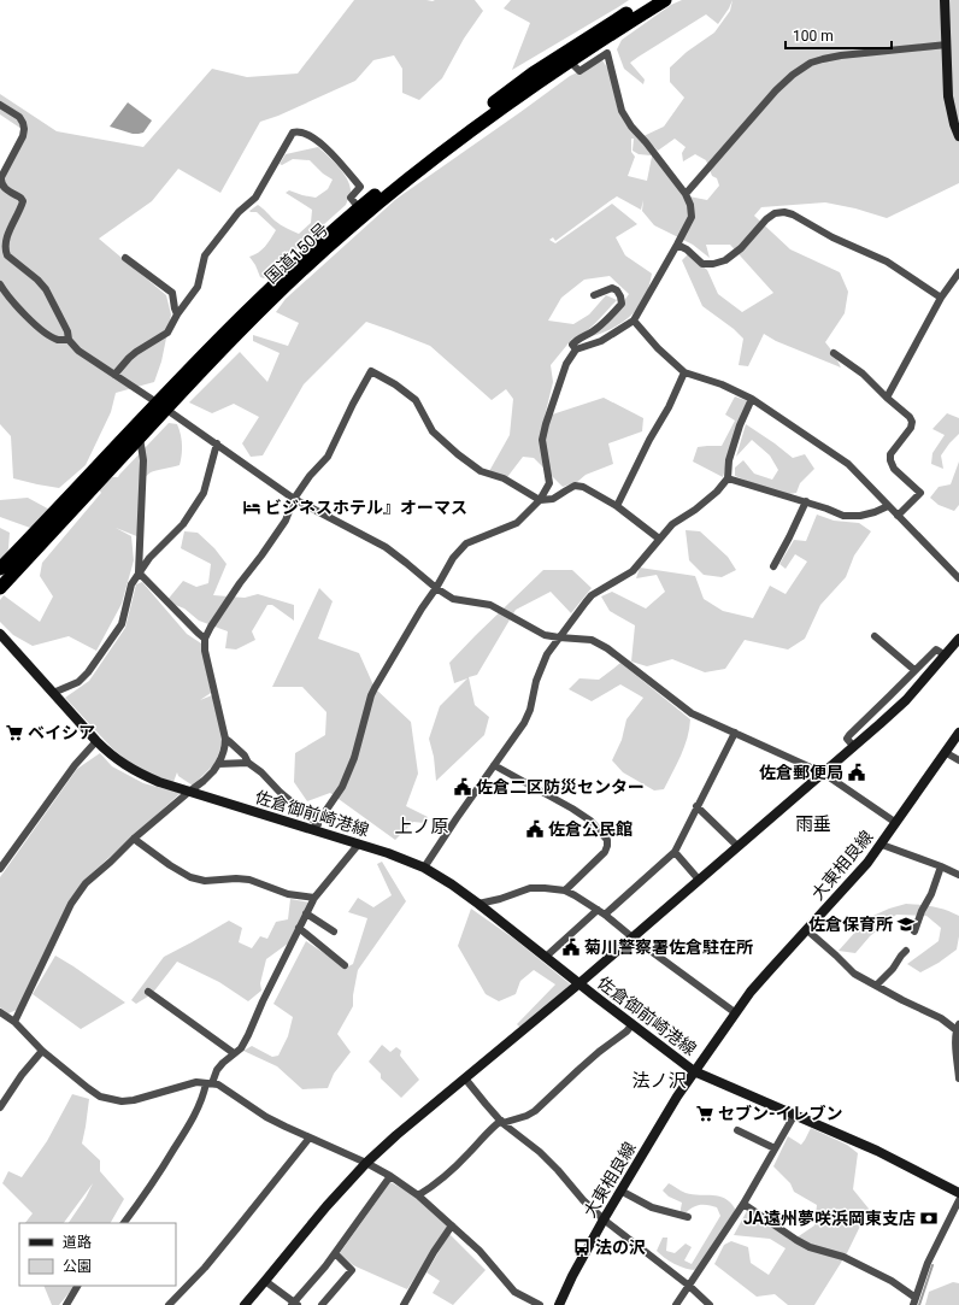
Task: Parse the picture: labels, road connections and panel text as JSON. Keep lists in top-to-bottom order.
{
  "streets": {
    "highway": ["国道150号"],
    "main road": ["佐倉御前崎港線", "大東相良線"]
  },
  "crossings": [
    ["佐倉御前崎港線", "大東相良線"]
  ],
  "districts": ["雨垂", "上ノ原", "法ノ沢"],
  "places": {
    "hotel": ["ビジネスホテル』オーマス"],
    "supermarket": ["ベイシア", "セブン-イレブン"],
    "public building": [
      "佐倉郵便局",
      "佐倉二区防災センター",
      "佐倉公民館",
      "菊川警察署佐倉駐在所"
    ],
    "school or university": ["佐倉保育所"],
    "bank": ["JA遠州夢咲浜岡東支店"],
    "bus stop": ["法の沢"]
  },
  "legend": ["道路", "公園"],
  "scale_bar": "100 m"
}
